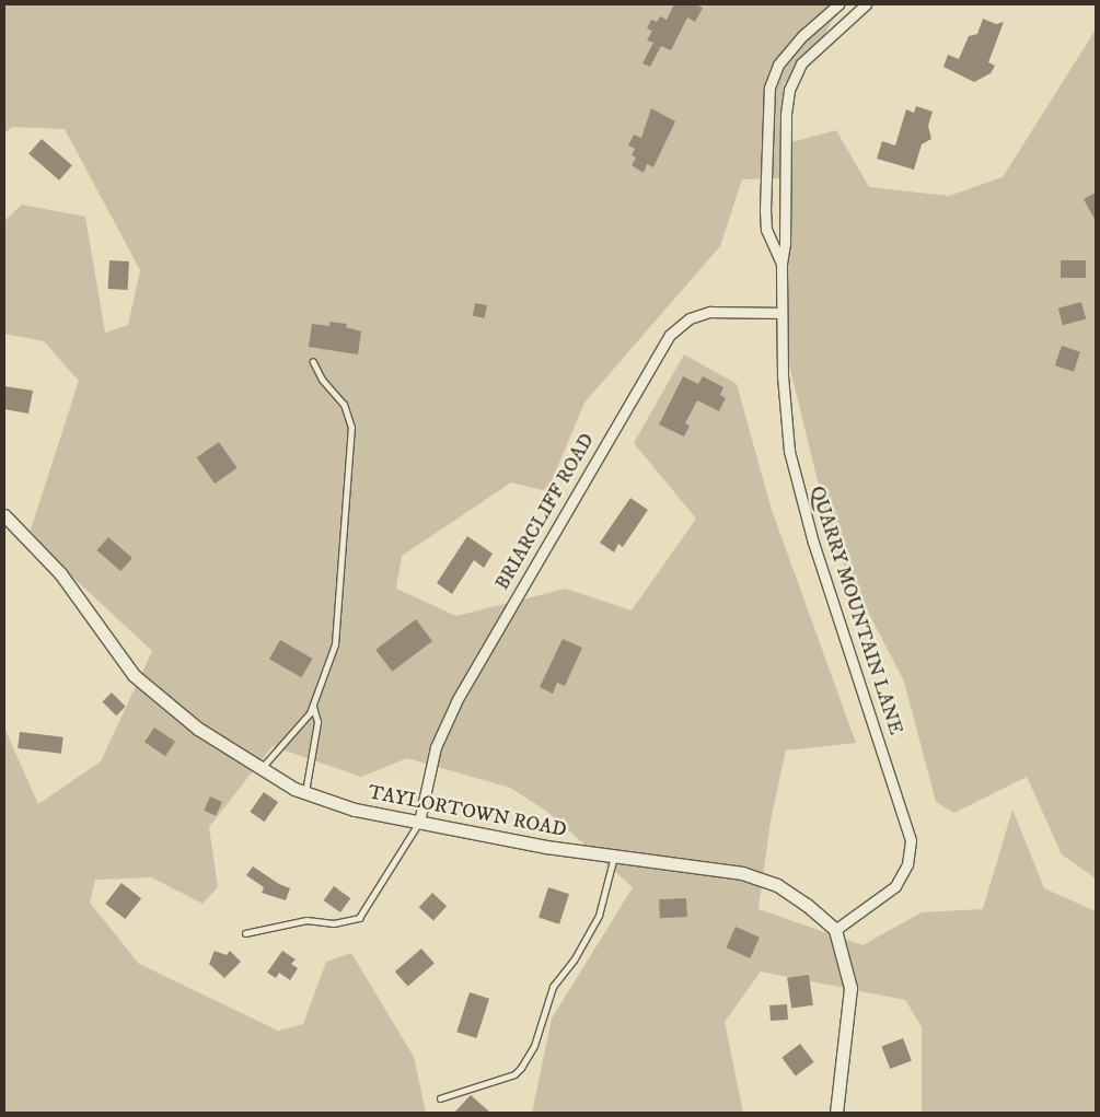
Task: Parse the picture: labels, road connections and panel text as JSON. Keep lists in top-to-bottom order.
{
  "streets": {
    "street": ["BRIARCLIFF ROAD", "QUARRY MOUNTAIN LANE", "TAYLORTOWN ROAD"]
  },
  "crossings": [
    ["BRIARCLIFF ROAD", "QUARRY MOUNTAIN LANE"],
    ["BRIARCLIFF ROAD", "TAYLORTOWN ROAD"],
    ["QUARRY MOUNTAIN LANE", "TAYLORTOWN ROAD"]
  ]
}
